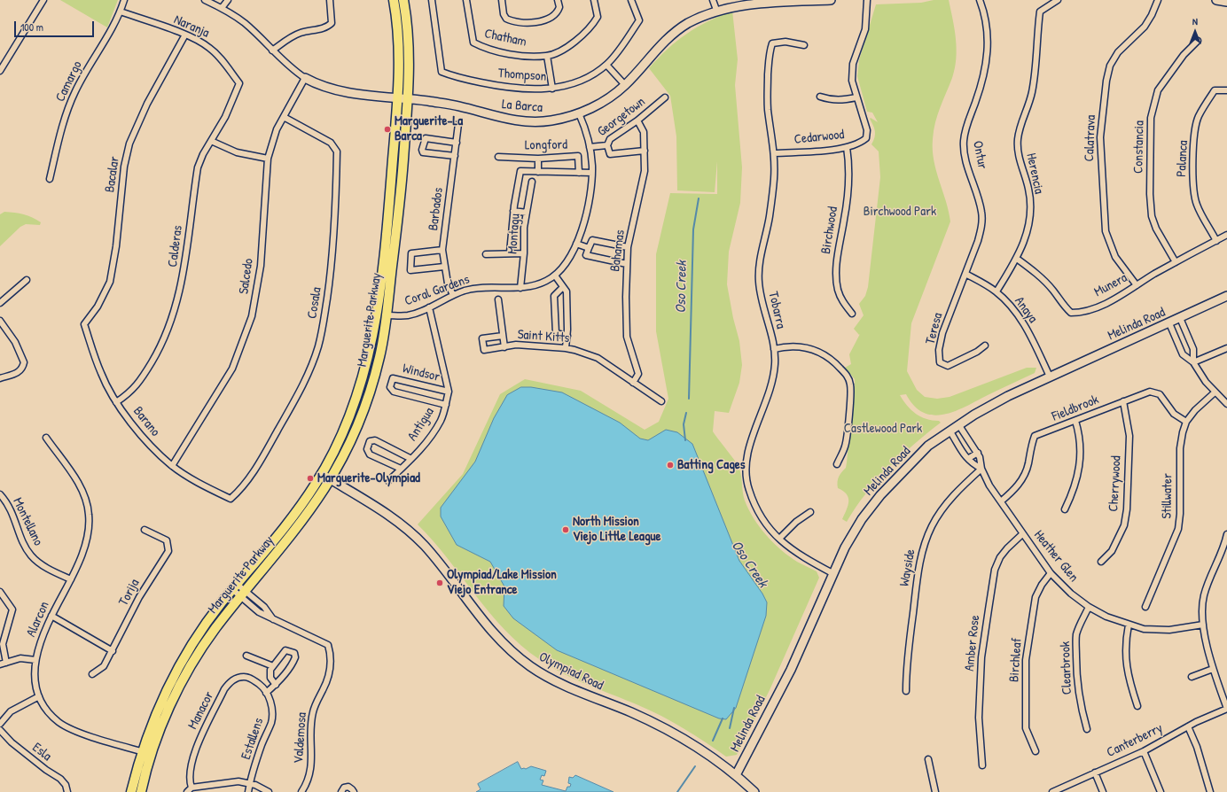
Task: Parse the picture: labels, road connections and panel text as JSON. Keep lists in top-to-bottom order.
{
  "streets": {
    "main road": [
      "La Barca",
      "Marguerite Parkway",
      "Melinda Road",
      "Olympiad Road"
    ],
    "street": [
      "Naranja",
      "Chatham",
      "Thompson",
      "Camargo",
      "Georgetown",
      "Cedarwood",
      "Calatrava",
      "Longford",
      "Constancia",
      "Ontur",
      "Palanca",
      "Herencia",
      "Bacalar",
      "Barbados",
      "Birchwood",
      "Montagu",
      "Calderas",
      "Bahamas",
      "Salcedo",
      "Munera",
      "Coral Gardens",
      "Cosala",
      "Tobarra",
      "Anaya",
      "Teresa",
      "Saint Kitts",
      "Windsor",
      "Fieldbrook",
      "Barano",
      "Antigua",
      "Cherrywood",
      "Stillwater",
      "Montellano",
      "Heather Glen",
      "Wayside",
      "Torija",
      "Alarcon",
      "Amber Rose",
      "Birchleaf",
      "Clearbrook",
      "Manacor",
      "Valdemosa",
      "Estallens",
      "Canterberry",
      "Esla"
    ]
  },
  "crossings": [
    ["Naranja", "Camargo"],
    ["Naranja", "Bacalar"],
    ["Naranja", "Calderas"],
    ["La Barca", "Salcedo"],
    ["La Barca", "Coral Gardens"],
    ["La Barca", "Marguerite Parkway"],
    ["Georgetown", "Bahamas"],
    ["Georgetown", "Coral Gardens"],
    ["Cedarwood", "Birchwood"],
    ["Cedarwood", "Tobarra"],
    ["Calatrava", "Munera"],
    ["Constancia", "Munera"],
    ["Ontur", "Anaya"],
    ["Ontur", "Teresa"],
    ["Palanca", "Munera"],
    ["Herencia", "Munera"],
    ["Herencia", "Anaya"],
    ["Bacalar", "Barano"],
    ["Barbados", "Coral Gardens"],
    ["Montagu", "Coral Gardens"],
    ["Calderas", "Barano"],
    ["Bahamas", "Saint Kitts"],
    ["Salcedo", "Cosala"],
    ["Salcedo", "Barano"],
    ["Coral Gardens", "Marguerite Parkway"],
    ["Coral Gardens", "Antigua"],
    ["Cosala", "Barano"],
    ["Tobarra", "Melinda Road"],
    ["Anaya", "Melinda Road"],
    ["Anaya", "Teresa"],
    ["Marguerite Parkway", "Alarcon"],
    ["Marguerite Parkway", "Olympiad Road"],
    ["Melinda Road", "Heather Glen"],
    ["Melinda Road", "Olympiad Road"],
    ["Windsor", "Antigua"],
    ["Fieldbrook", "Cherrywood"],
    ["Fieldbrook", "Stillwater"],
    ["Fieldbrook", "Heather Glen"],
    ["Montellano", "Alarcon"],
    ["Heather Glen", "Wayside"],
    ["Heather Glen", "Amber Rose"],
    ["Heather Glen", "Birchleaf"],
    ["Heather Glen", "Clearbrook"],
    ["Manacor", "Estallens"]
  ],
  "water": ["Oso Creek"],
  "parks": ["Birchwood Park", "Castlewood Park"],
  "places": [
    "Marguerite-La Barca",
    "Batting Cages",
    "Marguerite-Olympiad",
    "North Mission Viejo Little League",
    "Olympiad/Lake Mission Viejo Entrance"
  ],
  "scale_bar": "100 m",
  "north": "top"
}
